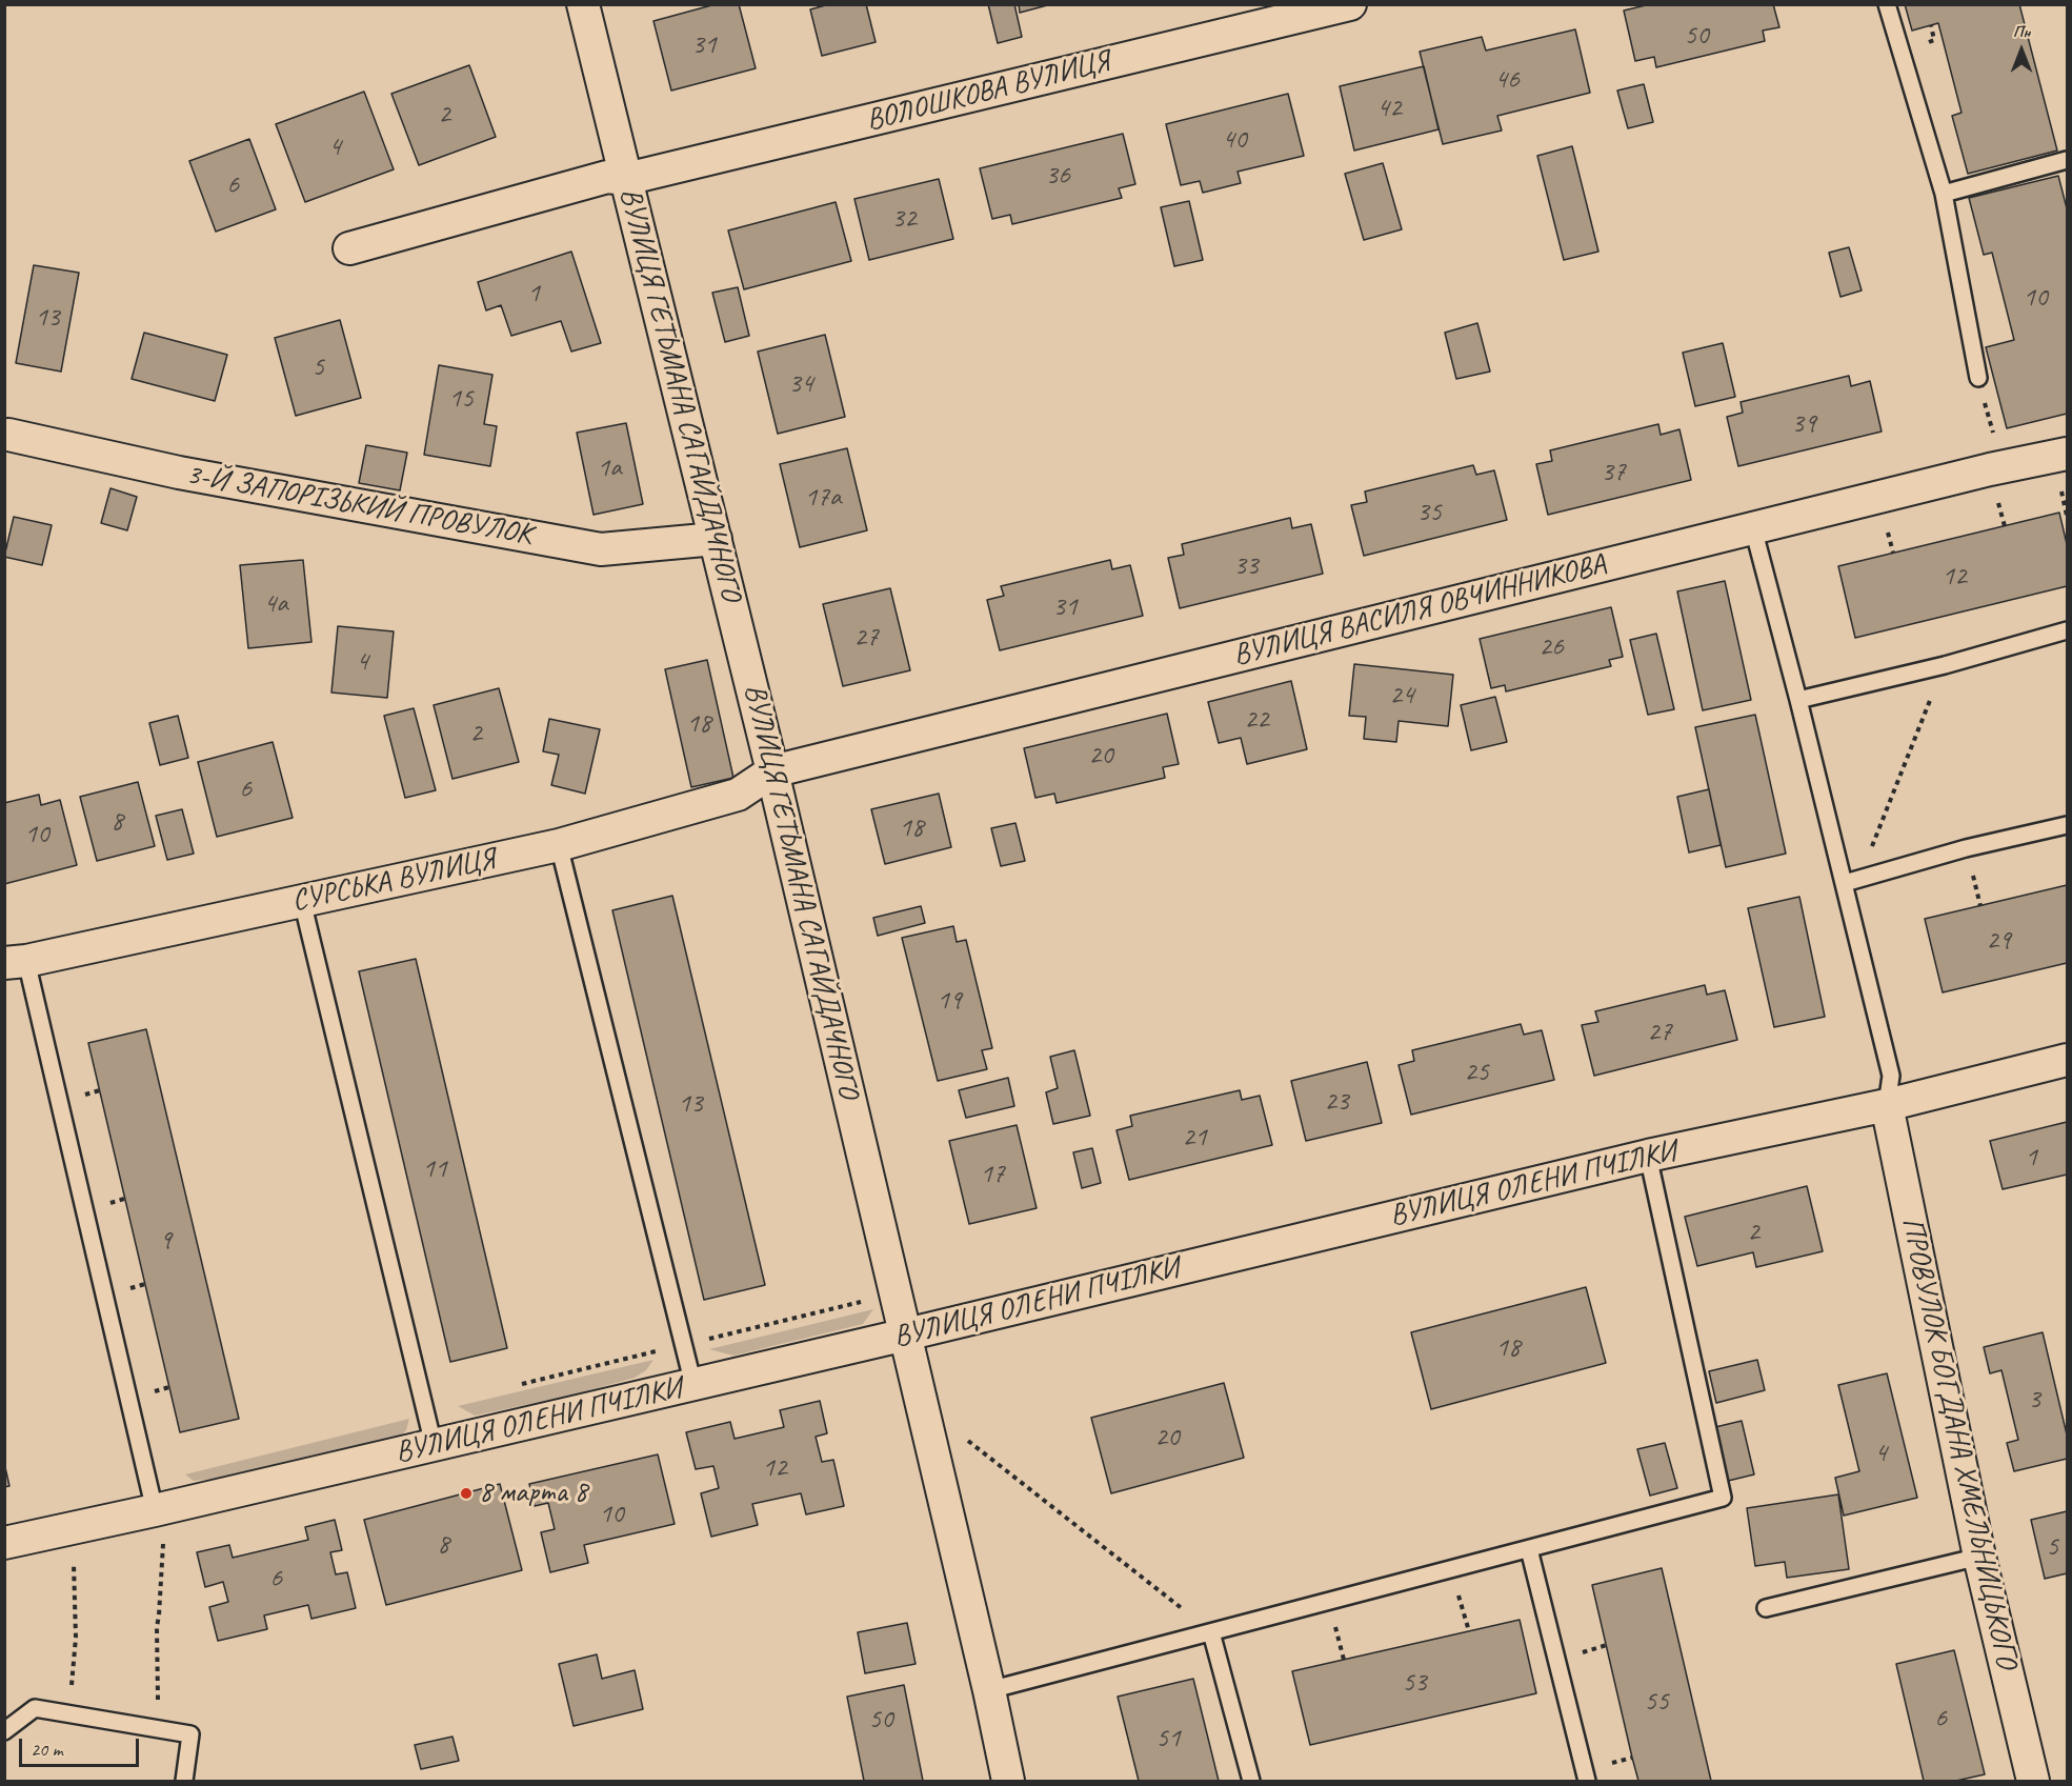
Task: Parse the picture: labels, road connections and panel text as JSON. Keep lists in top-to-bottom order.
{
  "streets": {
    "street": [
      "ВОЛОШКОВА ВУЛИЦЯ",
      "ВУЛИЦЯ ГЕТЬМАНА САГАЙДАЧНОГО",
      "3-Й ЗАПОРІЗЬКИЙ ПРОВУЛОК",
      "ВУЛИЦЯ ВАСИЛЯ ОВЧИННИКОВА",
      "СУРСЬКА ВУЛИЦЯ",
      "ВУЛИЦЯ ОЛЕНИ ПЧІЛКИ",
      "ПРОВУЛОК БОГДАНА ХМЕЛЬНИЦЬКОГО"
    ]
  },
  "crossings": [
    ["ВОЛОШКОВА ВУЛИЦЯ", "ВУЛИЦЯ ГЕТЬМАНА САГАЙДАЧНОГО"],
    ["ВУЛИЦЯ ГЕТЬМАНА САГАЙДАЧНОГО", "3-Й ЗАПОРІЗЬКИЙ ПРОВУЛОК"],
    ["ВУЛИЦЯ ГЕТЬМАНА САГАЙДАЧНОГО", "ВУЛИЦЯ ВАСИЛЯ ОВЧИННИКОВА"],
    ["ВУЛИЦЯ ГЕТЬМАНА САГАЙДАЧНОГО", "СУРСЬКА ВУЛИЦЯ"],
    ["ВУЛИЦЯ ГЕТЬМАНА САГАЙДАЧНОГО", "ВУЛИЦЯ ОЛЕНИ ПЧІЛКИ"],
    ["ВУЛИЦЯ ВАСИЛЯ ОВЧИННИКОВА", "СУРСЬКА ВУЛИЦЯ"],
    ["ВУЛИЦЯ ОЛЕНИ ПЧІЛКИ", "ПРОВУЛОК БОГДАНА ХМЕЛЬНИЦЬКОГО"]
  ],
  "places": ["8 марта 8"],
  "house_numbers": [
    "50",
    "31",
    "46",
    "42",
    "2",
    "40",
    "4",
    "36",
    "6",
    "32",
    "1",
    "10",
    "13",
    "5",
    "34",
    "15",
    "39",
    "1а",
    "37",
    "17а",
    "35",
    "33",
    "12",
    "4а",
    "31",
    "27",
    "26",
    "4",
    "24",
    "22",
    "18",
    "2",
    "20",
    "6",
    "8",
    "18",
    "10",
    "29",
    "19",
    "27",
    "25",
    "23",
    "13",
    "21",
    "1",
    "11",
    "17",
    "2",
    "9",
    "18",
    "3",
    "20",
    "4",
    "12",
    "10",
    "8",
    "5",
    "6",
    "53",
    "55",
    "6",
    "50",
    "51"
  ],
  "scale_bar": "20 m",
  "north": "top"
}
